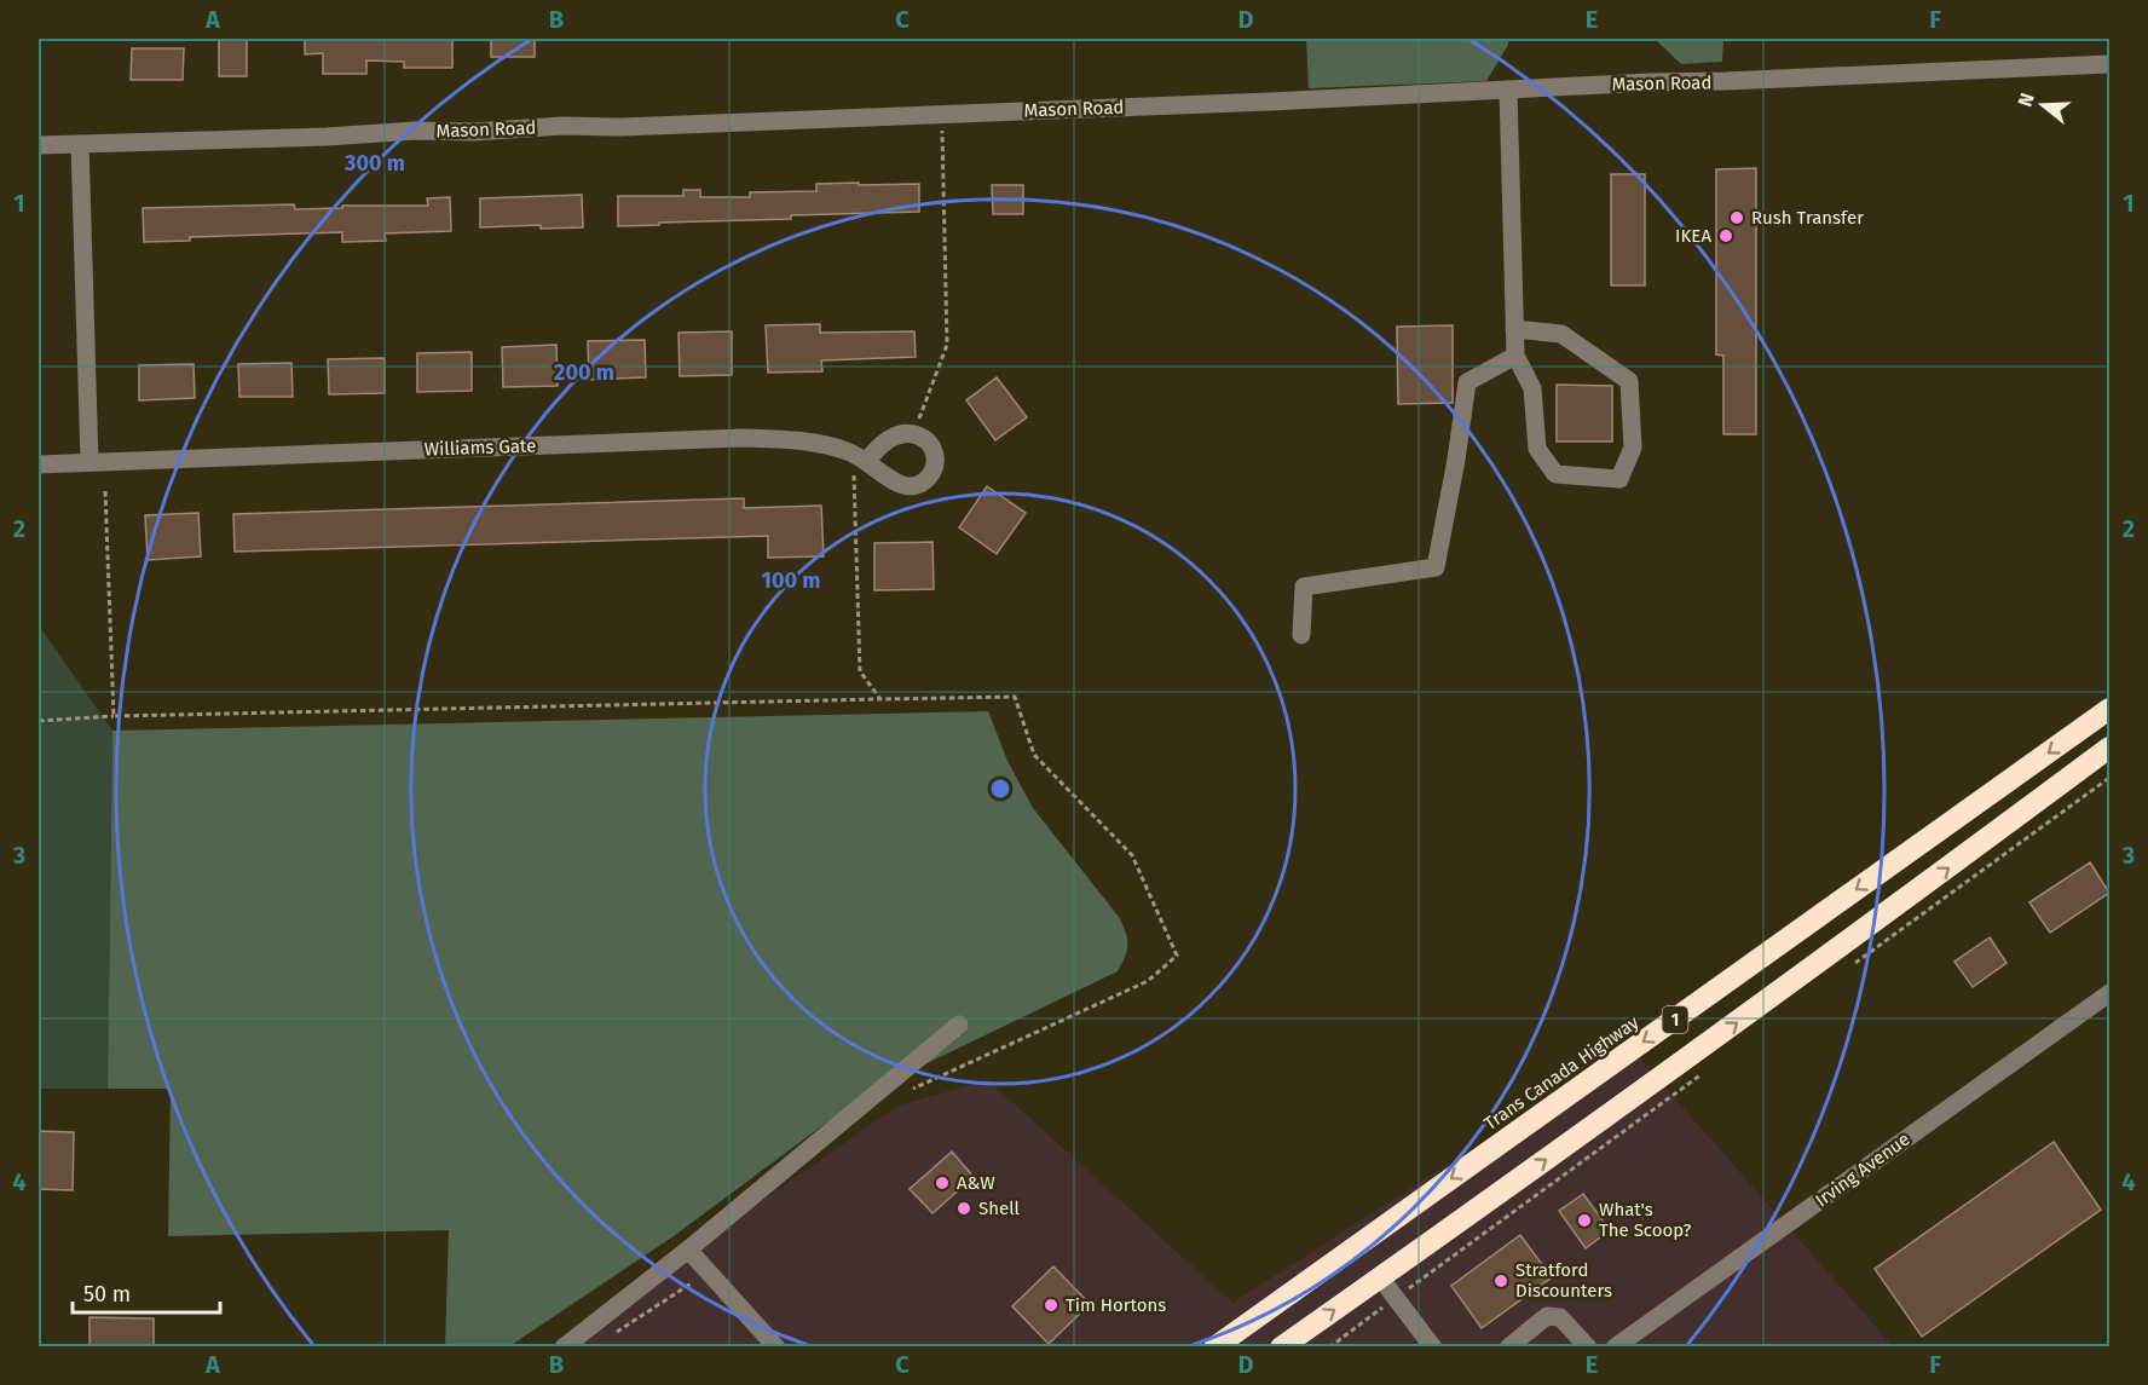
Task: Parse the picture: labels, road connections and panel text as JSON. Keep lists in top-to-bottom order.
{
  "streets": {
    "highway": ["1", "Trans Canada Highway"],
    "street": ["Mason Road", "Williams Gate", "Irving Avenue"]
  },
  "places": [
    "Rush Transfer",
    "IKEA",
    "A&W",
    "Shell",
    "What's The Scoop?",
    "Stratford Discounters",
    "Tim Hortons"
  ],
  "scale_bar": "50 m",
  "north": "left",
  "grid": {
    "columns": [
      "A",
      "B",
      "C",
      "D",
      "E",
      "F"
    ],
    "rows": [
      "1",
      "2",
      "3",
      "4"
    ]
  },
  "rings": ["300 m", "200 m", "100 m"]
}
